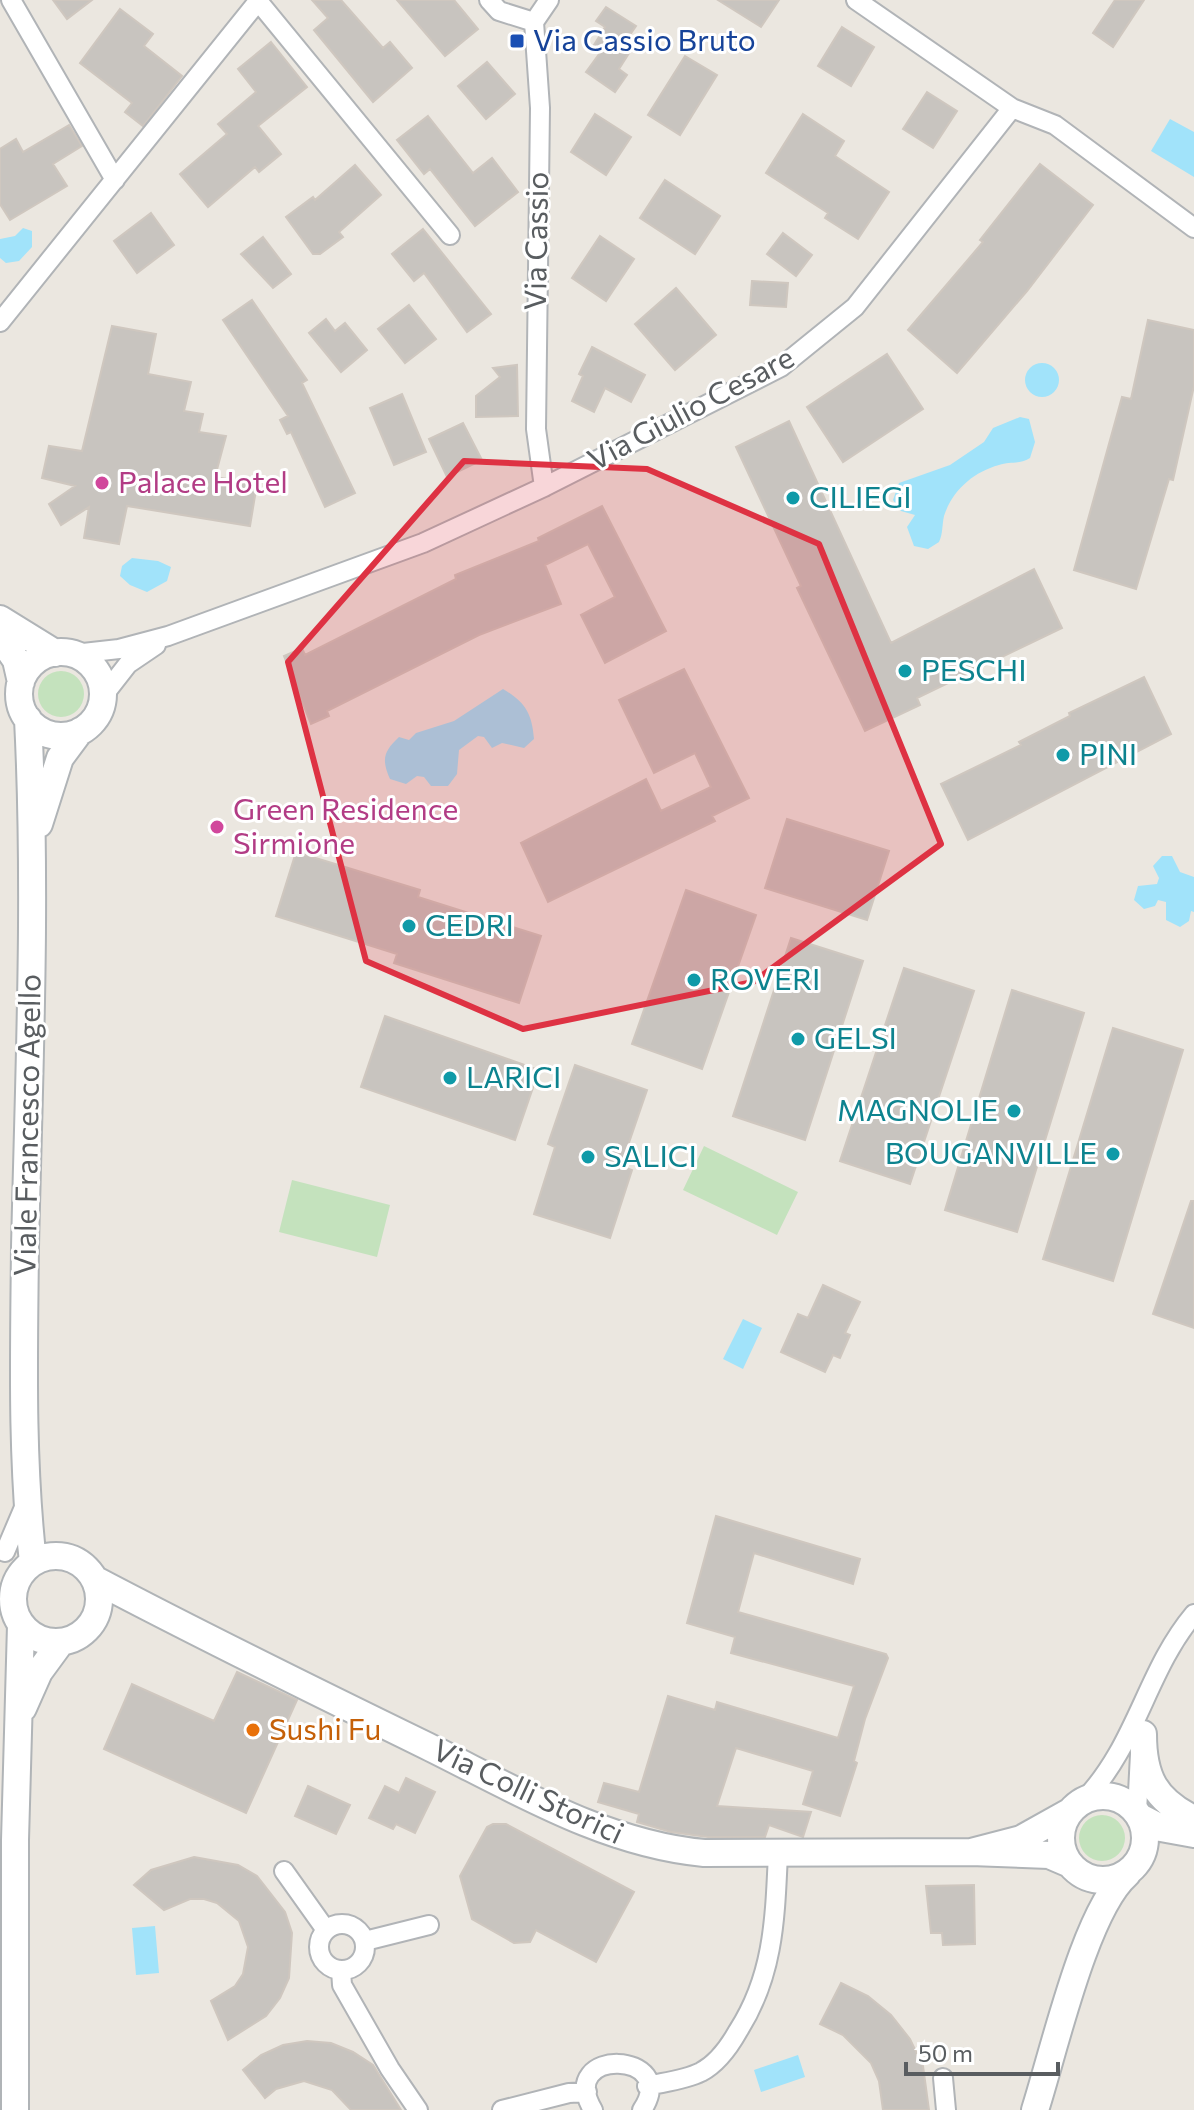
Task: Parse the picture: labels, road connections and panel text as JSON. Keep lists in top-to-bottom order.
{
  "streets": {
    "main road": ["Viale Francesco Agello", "Via Colli Storici"],
    "street": ["Via Cassio", "Via Giulio Cesare"]
  },
  "crossings": [
    ["Via Cassio", "Via Giulio Cesare"],
    ["Via Giulio Cesare", "Viale Francesco Agello"],
    ["Viale Francesco Agello", "Via Colli Storici"]
  ],
  "places": {
    "transit": ["Via Cassio Bruto"],
    "other": [
      "Palace Hotel",
      "CILIEGI",
      "PESCHI",
      "PINI",
      "Green Residence Sirmione",
      "CEDRI",
      "ROVERI",
      "GELSI",
      "LARICI",
      "MAGNOLIE",
      "BOUGANVILLE",
      "SALICI",
      "Sushi Fu"
    ]
  },
  "scale_bar": "50 m"
}
